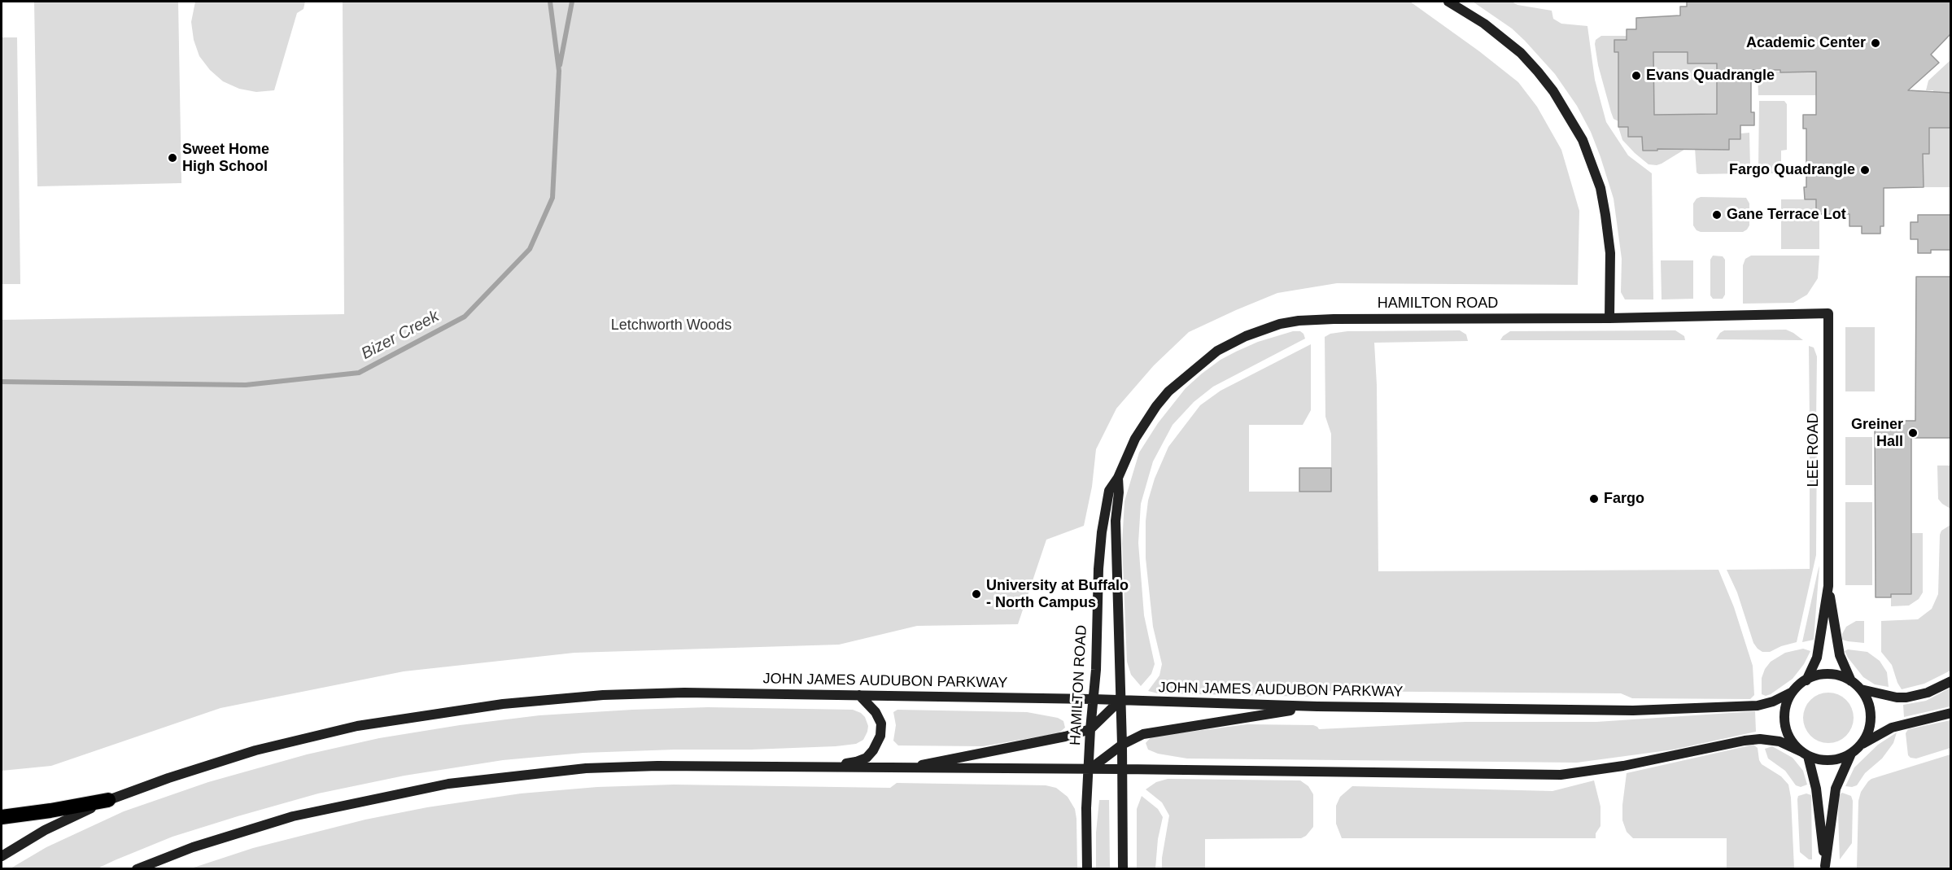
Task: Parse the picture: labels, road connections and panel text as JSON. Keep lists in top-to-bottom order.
{
  "streets": {
    "main road": ["HAMILTON ROAD", "LEE ROAD", "JOHN JAMES AUDUBON PARKWAY"]
  },
  "crossings": [
    ["HAMILTON ROAD", "LEE ROAD"],
    ["HAMILTON ROAD", "JOHN JAMES AUDUBON PARKWAY"],
    ["LEE ROAD", "JOHN JAMES AUDUBON PARKWAY"]
  ],
  "water": ["Bizer Creek"],
  "parks": ["Letchworth Woods"],
  "places": [
    "Academic Center",
    "Evans Quadrangle",
    "Sweet Home High School",
    "Fargo Quadrangle",
    "Gane Terrace Lot",
    "Greiner Hall",
    "Fargo",
    "University at Buffalo - North Campus"
  ]
}
